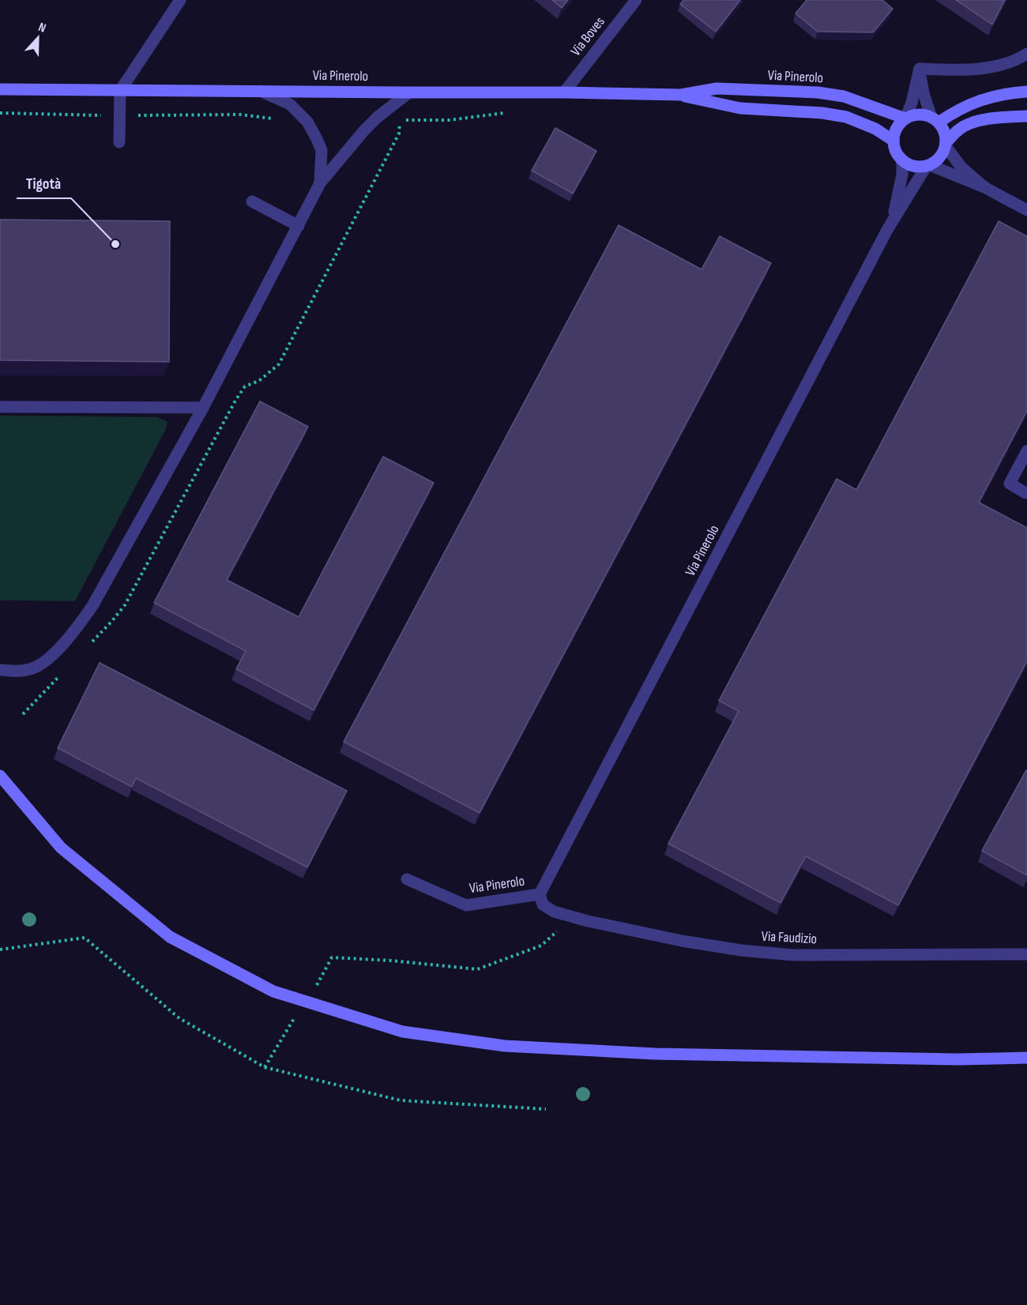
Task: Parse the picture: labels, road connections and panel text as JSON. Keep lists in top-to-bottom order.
{
  "streets": {
    "main road": ["Via Pinerolo"],
    "street": ["Via Boves", "Via Faudizio"]
  },
  "crossings": [
    ["Via Boves", "Via Pinerolo"],
    ["Via Pinerolo", "Via Faudizio"]
  ],
  "places": ["Tigotà"],
  "north": "top"
}
